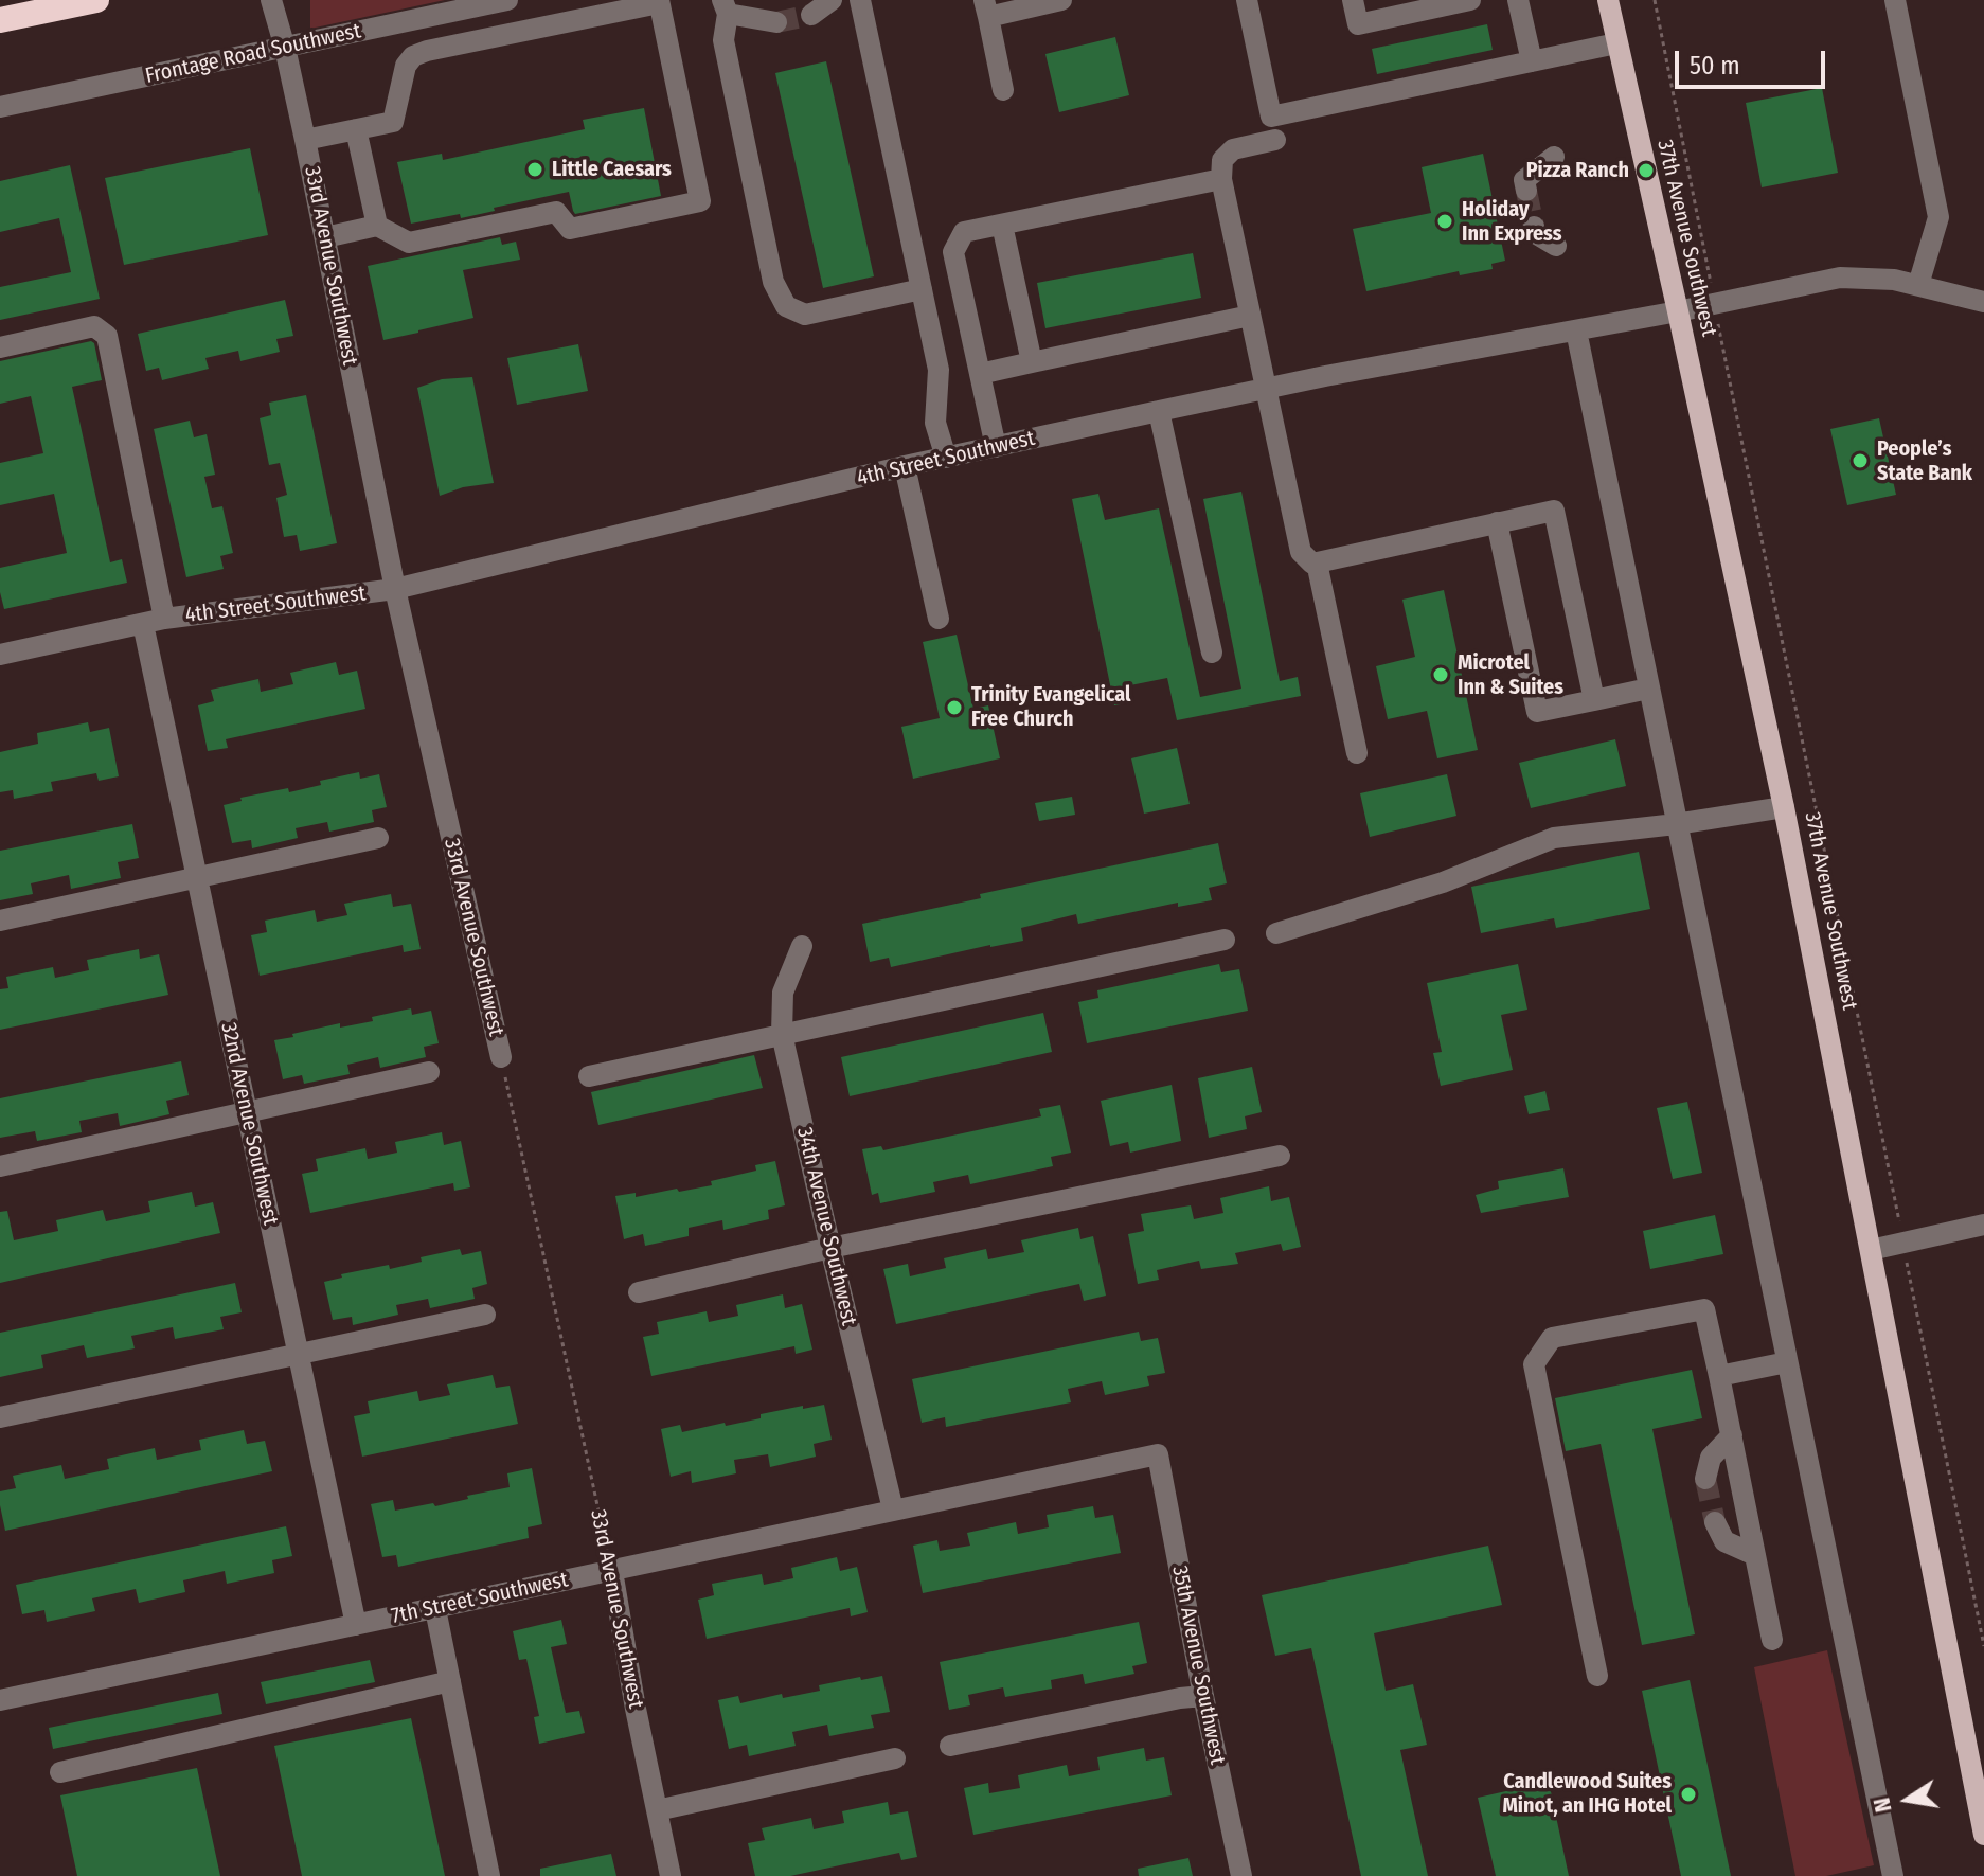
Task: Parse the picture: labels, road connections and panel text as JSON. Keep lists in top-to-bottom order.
{
  "streets": {
    "main road": ["37th Avenue Southwest"],
    "street": [
      "Frontage Road Southwest",
      "33rd Avenue Southwest",
      "4th Street Southwest",
      "32nd Avenue Southwest",
      "34th Avenue Southwest",
      "7th Street Southwest",
      "35th Avenue Southwest"
    ]
  },
  "crossings": [
    ["Frontage Road Southwest", "33rd Avenue Southwest"],
    ["37th Avenue Southwest", "4th Street Southwest"],
    ["33rd Avenue Southwest", "4th Street Southwest"],
    ["33rd Avenue Southwest", "7th Street Southwest"],
    ["4th Street Southwest", "32nd Avenue Southwest"],
    ["32nd Avenue Southwest", "7th Street Southwest"],
    ["34th Avenue Southwest", "7th Street Southwest"],
    ["7th Street Southwest", "35th Avenue Southwest"]
  ],
  "places": [
    "Little Caesars",
    "Pizza Ranch",
    "Holiday Inn Express",
    "People’s State Bank",
    "Microtel Inn & Suites",
    "Trinity Evangelical Free Church",
    "Candlewood Suites Minot, an IHG Hotel"
  ],
  "scale_bar": "50 m",
  "north": "left"
}
